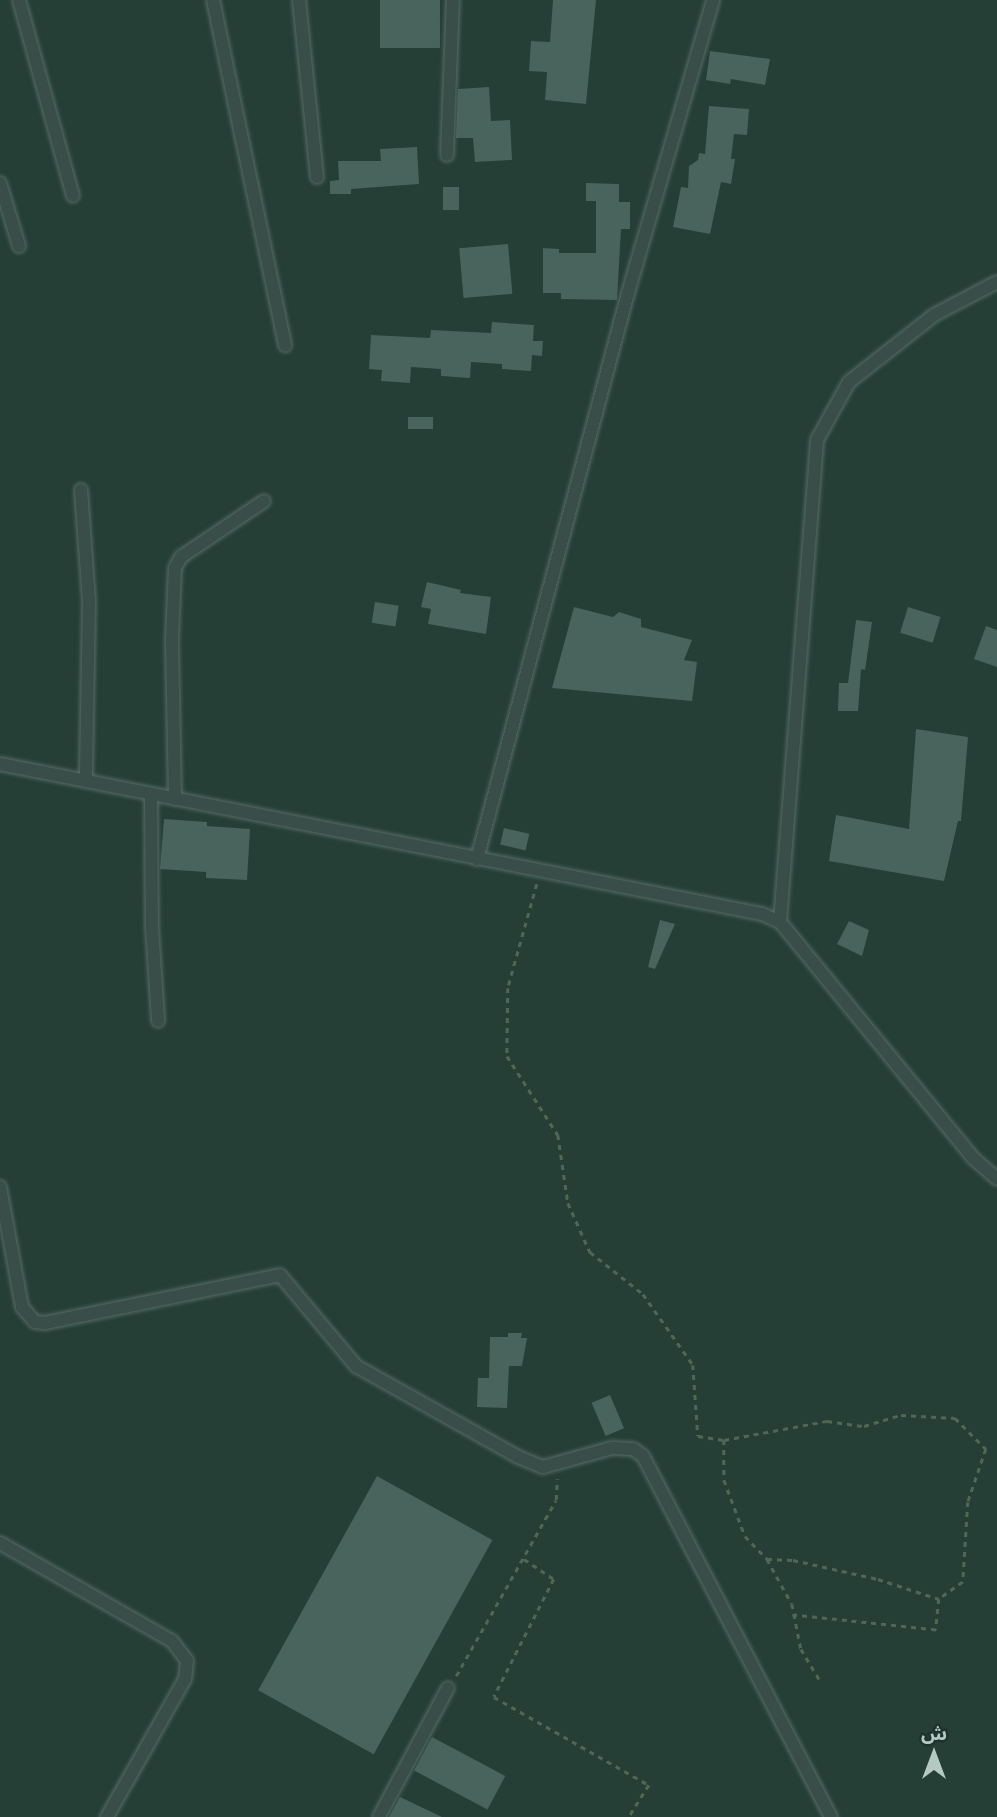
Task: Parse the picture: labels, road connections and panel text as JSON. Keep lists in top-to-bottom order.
{
  "north": "top"
}
